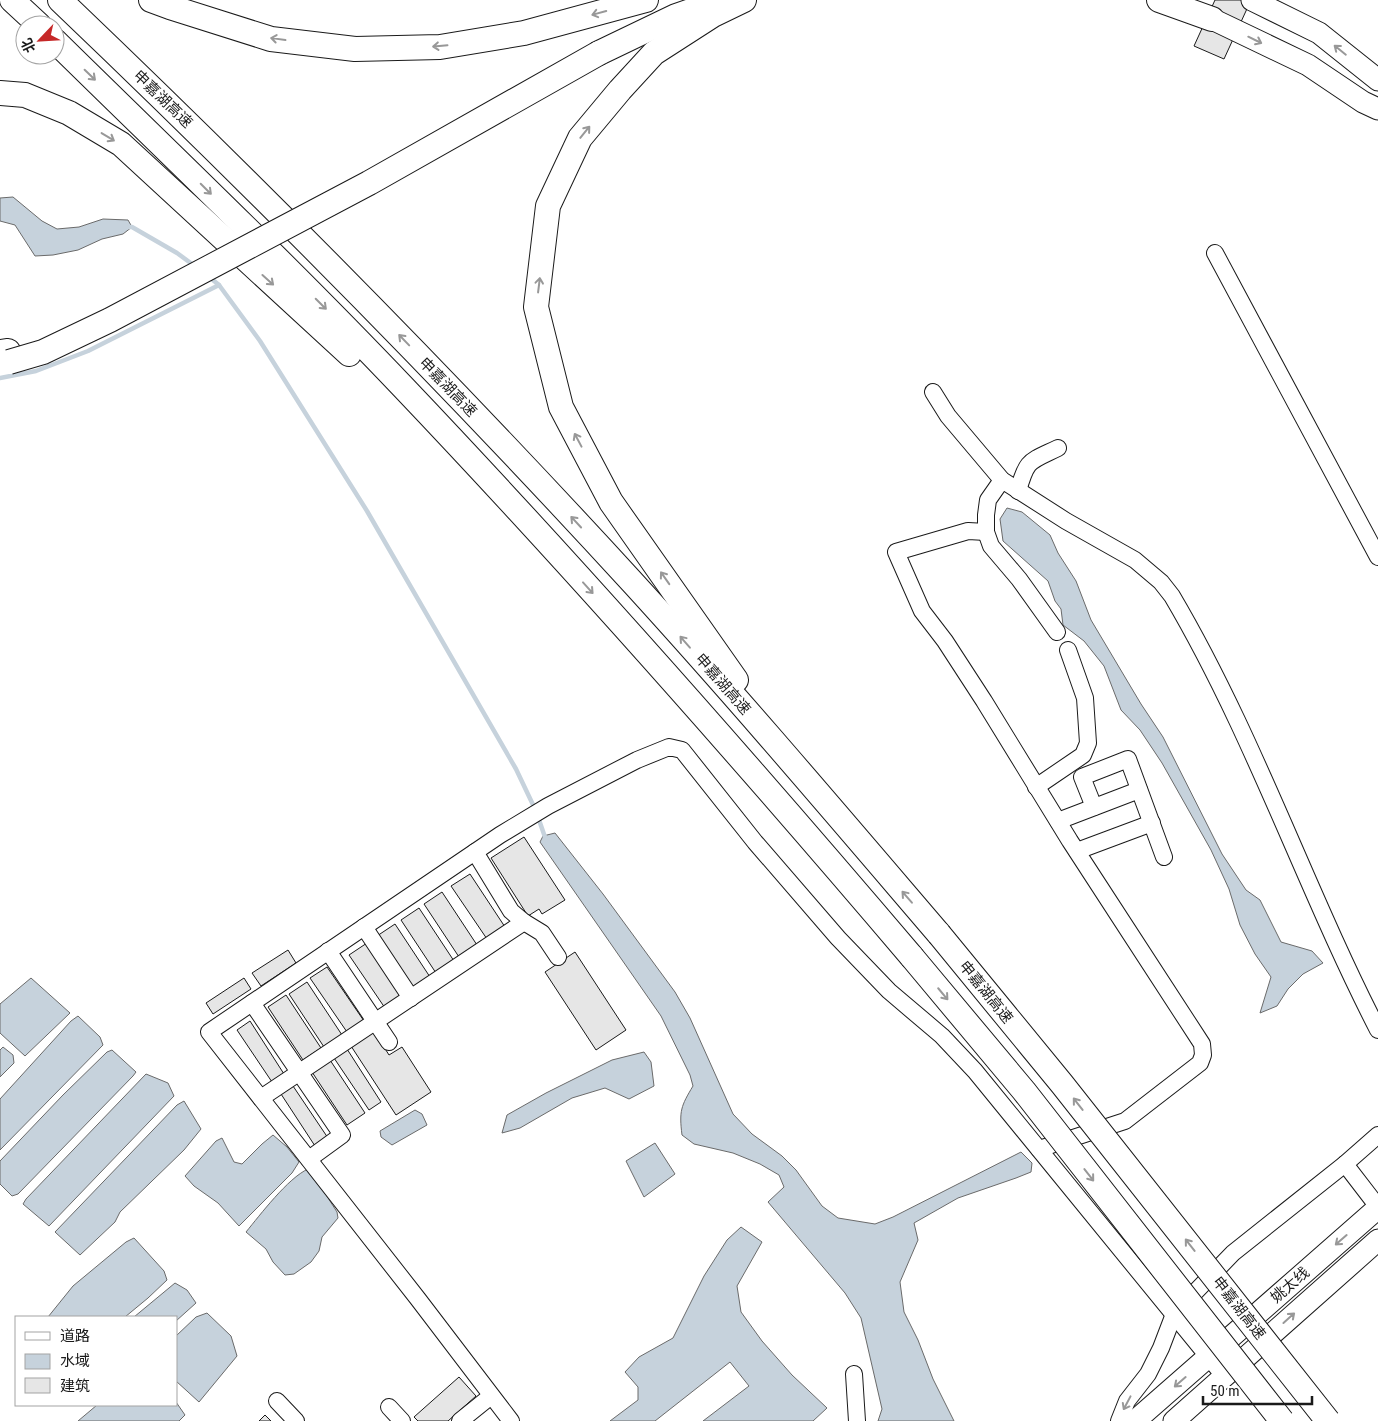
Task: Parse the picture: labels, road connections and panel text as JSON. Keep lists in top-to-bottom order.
{
  "streets": {
    "highway": ["申嘉湖高速"],
    "main road": ["姚太线"]
  },
  "legend": ["道路", "水域", "建筑"],
  "scale_bar": "50 m",
  "north": "bottom left"
}
